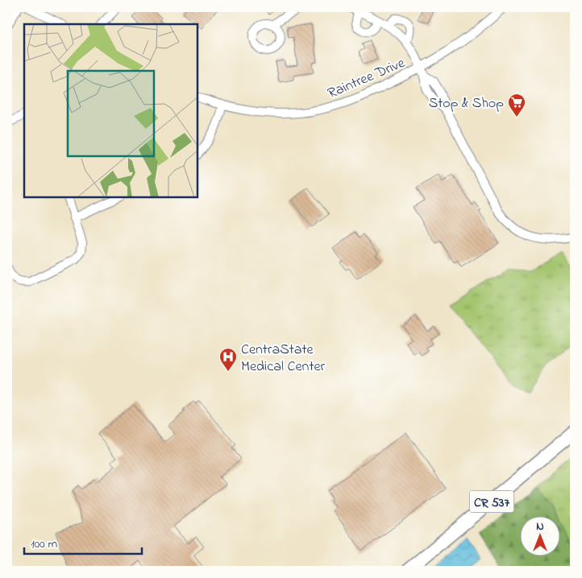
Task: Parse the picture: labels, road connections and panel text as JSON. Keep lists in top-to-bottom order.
{
  "streets": {
    "main road": ["CR 537"],
    "street": ["Raintree Drive"]
  },
  "places": {
    "supermarket": ["Stop & Shop"],
    "hospital": ["CentraState Medical Center"]
  },
  "scale_bar": "100 m",
  "north": "top"
}
